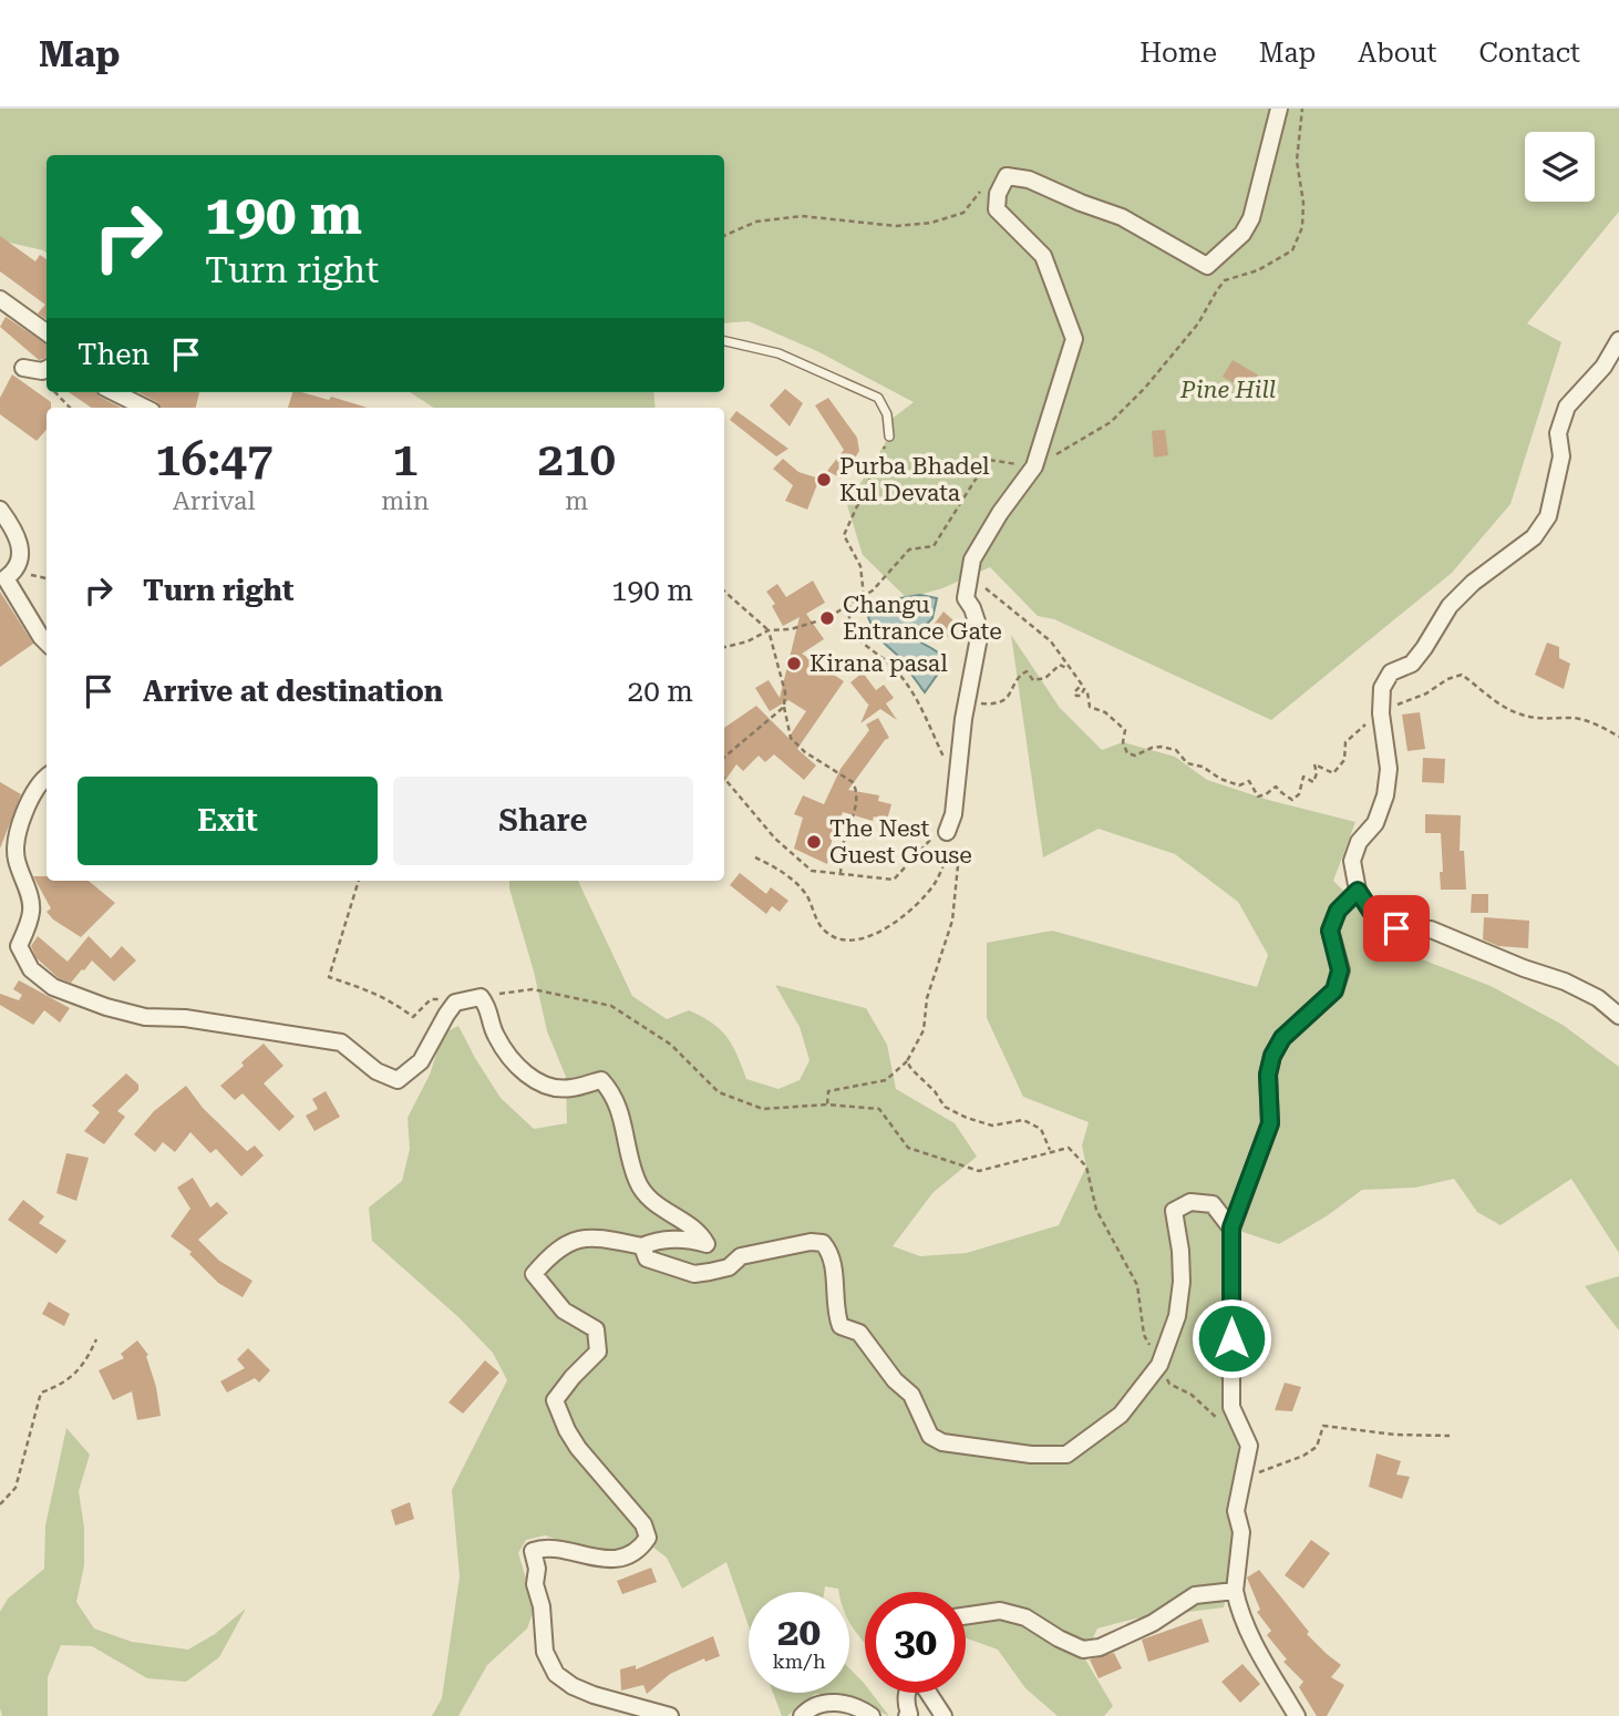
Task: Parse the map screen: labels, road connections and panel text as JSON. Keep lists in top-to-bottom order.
{
  "parks": ["Pine Hill"],
  "places": [
    "Purba Bhadel Kul Devata",
    "Changu Entrance Gate",
    "Kirana pasal",
    "The Nest Guest Gouse"
  ],
  "page": {
    "header": "Map",
    "nav": [
      "Home",
      "Map",
      "About",
      "Contact"
    ],
    "turn": ["190 m", "Turn right"],
    "then": "Then",
    "eta": [
      "16:47",
      "Arrival",
      "1",
      "min",
      "210",
      "m"
    ],
    "list": [
      {
        "name": "Turn right",
        "value": "190 m"
      },
      {
        "name": "Arrive at destination",
        "value": "20 m"
      }
    ],
    "buttons": ["Exit", "Share"],
    "speed": "20 km/h",
    "limit": "30"
  }
}
